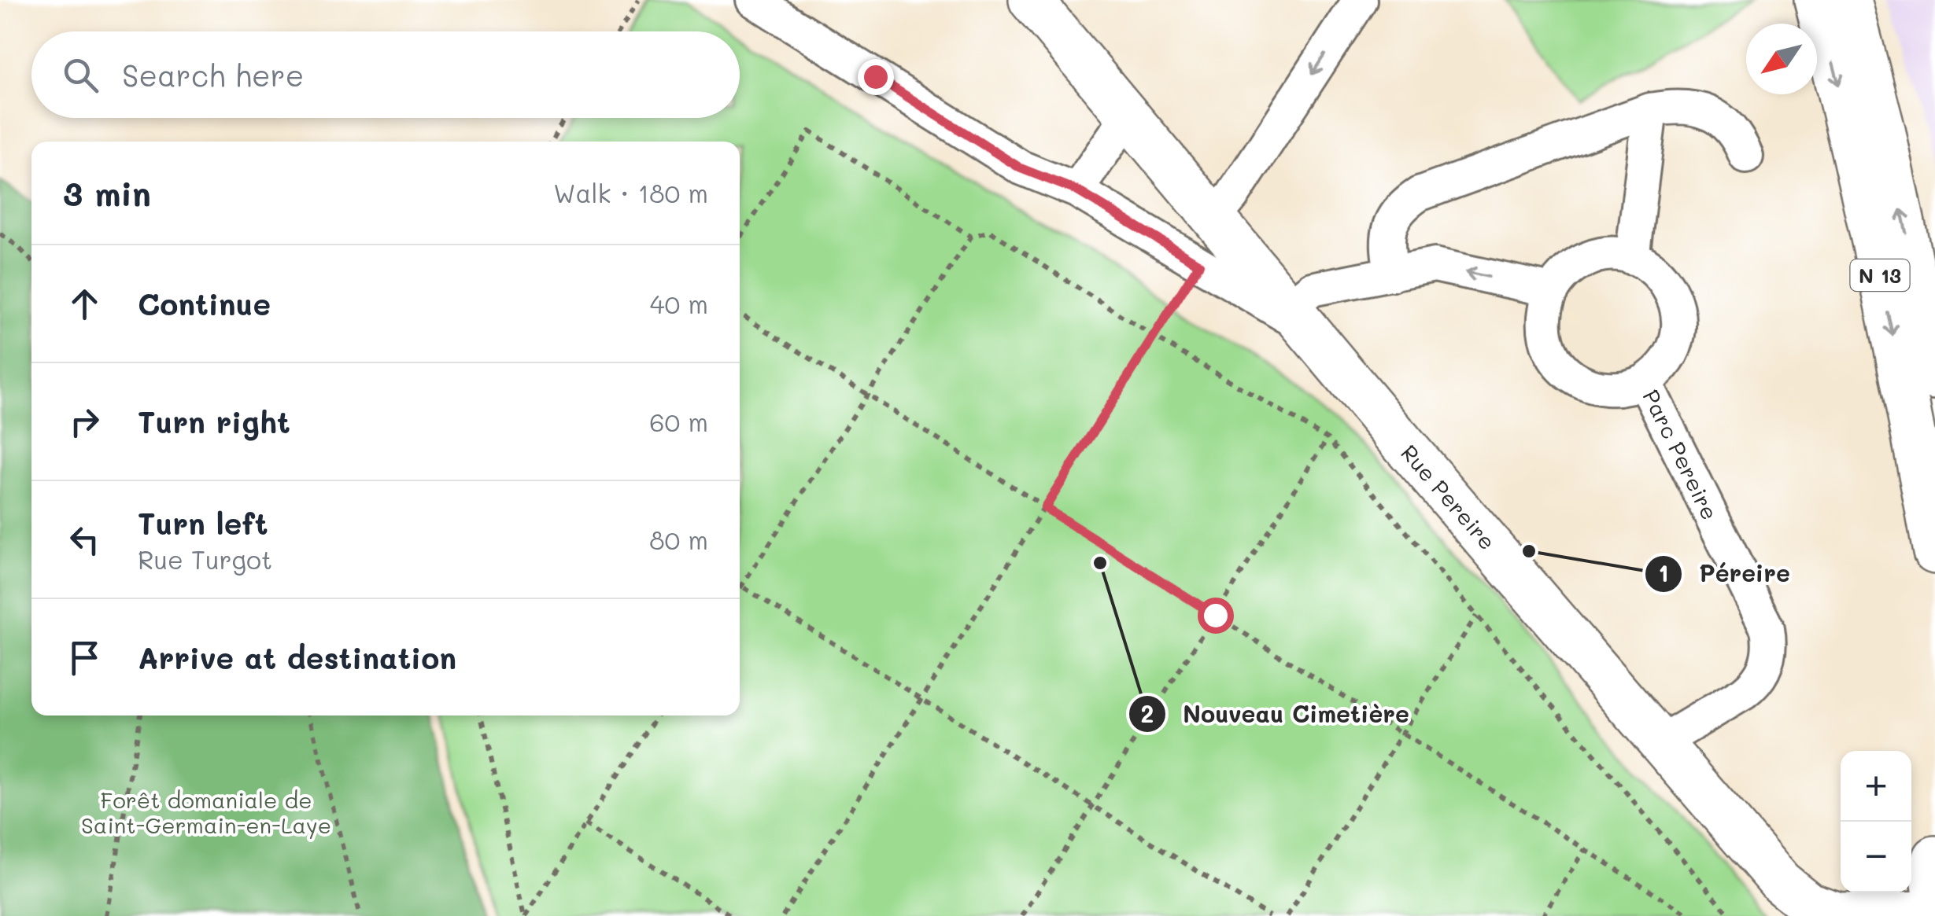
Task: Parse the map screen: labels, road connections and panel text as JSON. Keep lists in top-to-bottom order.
{
  "streets": {
    "street": ["N 13", "Parc Pereire", "Rue Pereire"]
  },
  "crossings": [
    ["Parc Pereire", "Rue Pereire"]
  ],
  "parks": ["Forêt domaniale de Saint-Germain-en-Laye"],
  "places": ["Péreire", "Nouveau Cimetière"],
  "north": "bottom left",
  "page": {
    "search": "Search here",
    "heading": ["3 min", "Walk · 180 m"],
    "list": [
      ["Continue", "40 m"],
      ["Turn right", "60 m"],
      ["Turn left", "Rue Turgot", "80 m"],
      "Arrive at destination"
    ],
    "map_buttons": ["+", "−"]
  }
}
